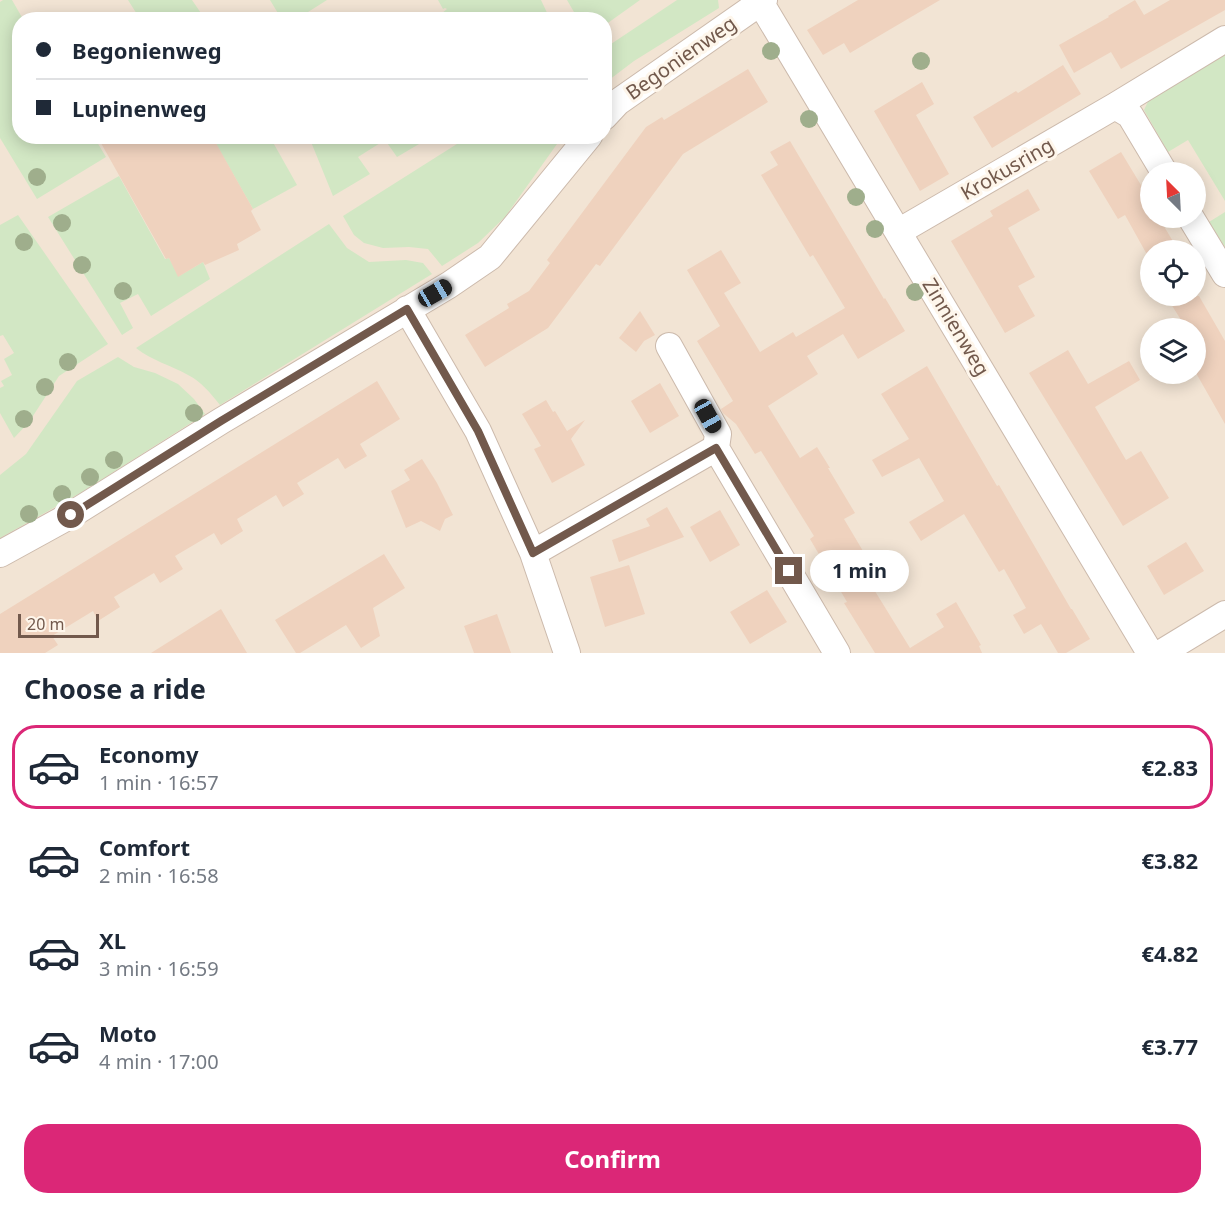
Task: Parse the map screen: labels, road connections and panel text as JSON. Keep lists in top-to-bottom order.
{
  "streets": {
    "street": ["Begonienweg", "Krokusring", "Zinnienweg"]
  },
  "crossings": [
    ["Begonienweg", "Zinnienweg"],
    ["Krokusring", "Zinnienweg"]
  ],
  "scale_bar": "20 m",
  "north": "top left",
  "page": {
    "banner": ["Begonienweg", "Lupinenweg"],
    "bubble": "1 min",
    "scale": "20 m",
    "heading": "Choose a ride",
    "list": [
      {
        "name": "Economy",
        "note": "1 min · 16:57",
        "value": "€2.83"
      },
      {
        "name": "Comfort",
        "note": "2 min · 16:58",
        "value": "€3.82"
      },
      {
        "name": "XL",
        "note": "3 min · 16:59",
        "value": "€4.82"
      },
      {
        "name": "Moto",
        "note": "4 min · 17:00",
        "value": "€3.77"
      }
    ],
    "buttons": "Confirm"
  }
}
